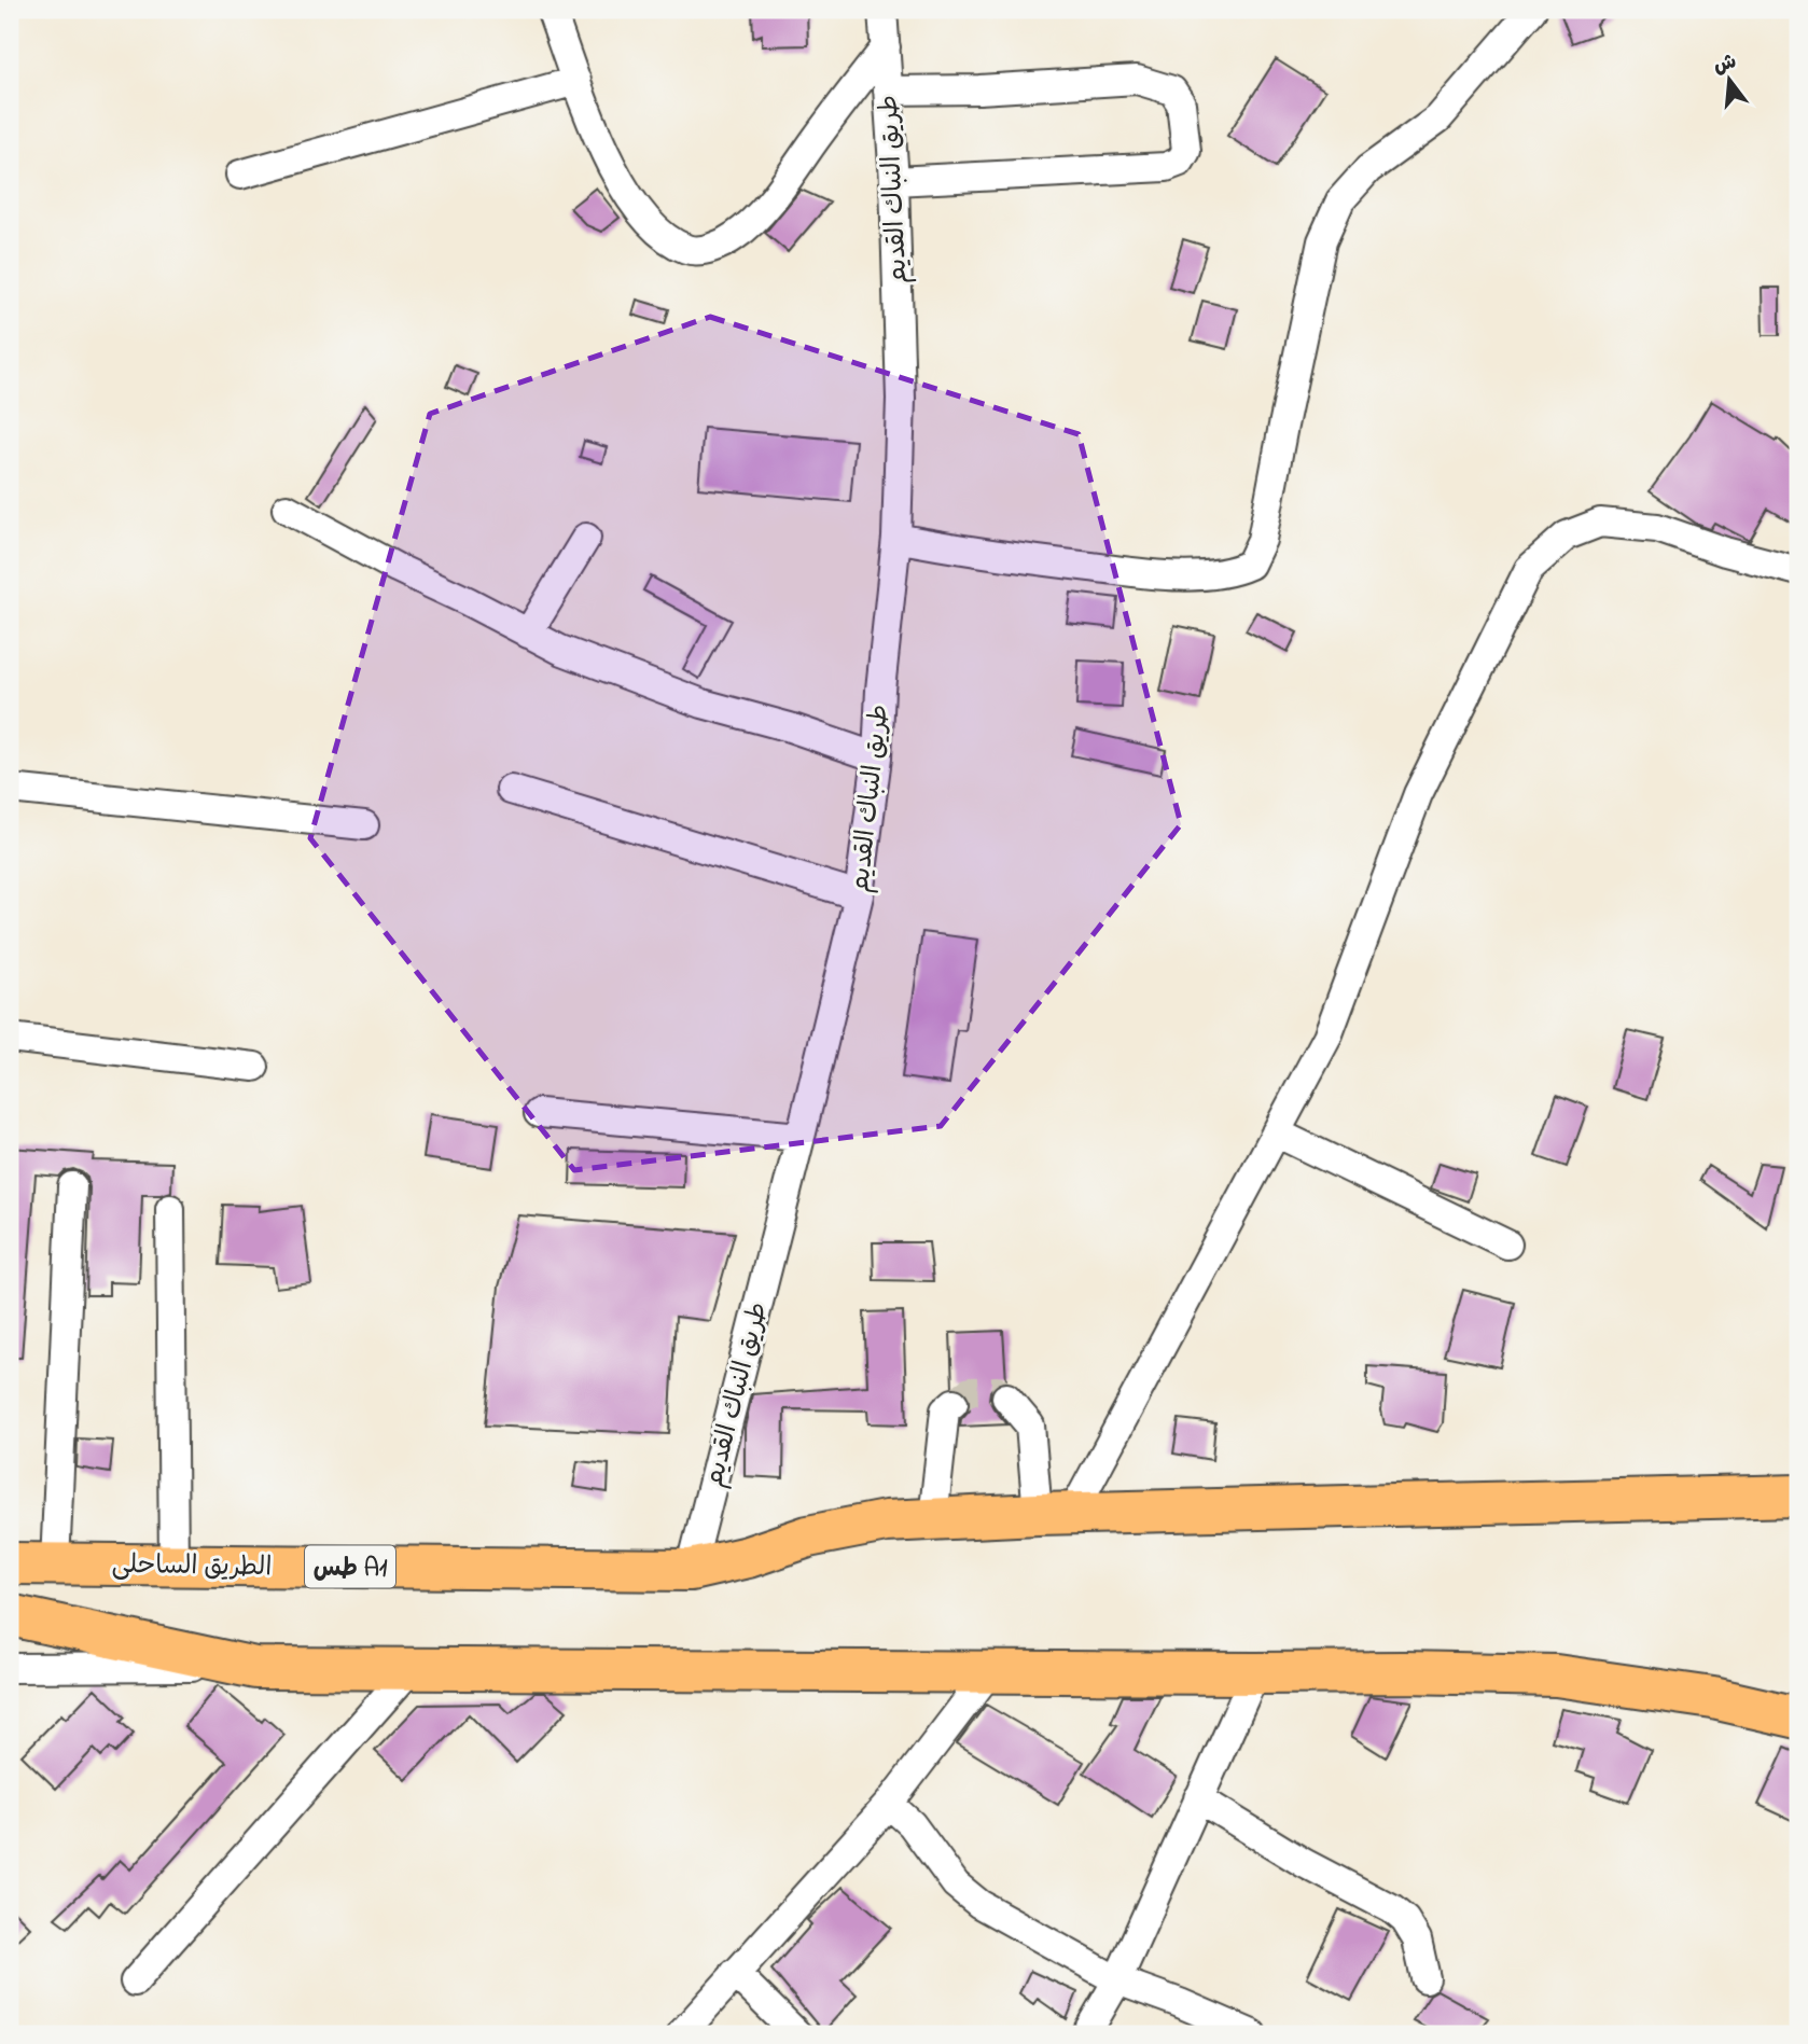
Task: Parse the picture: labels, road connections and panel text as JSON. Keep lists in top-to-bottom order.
{
  "streets": {
    "highway": ["الطريق الساحلى", "طس A1"],
    "street": ["طريق النباك القديم"]
  },
  "crossings": [
    ["طريق النباك القديم", "الطريق الساحلى"]
  ],
  "north": "top"
}
